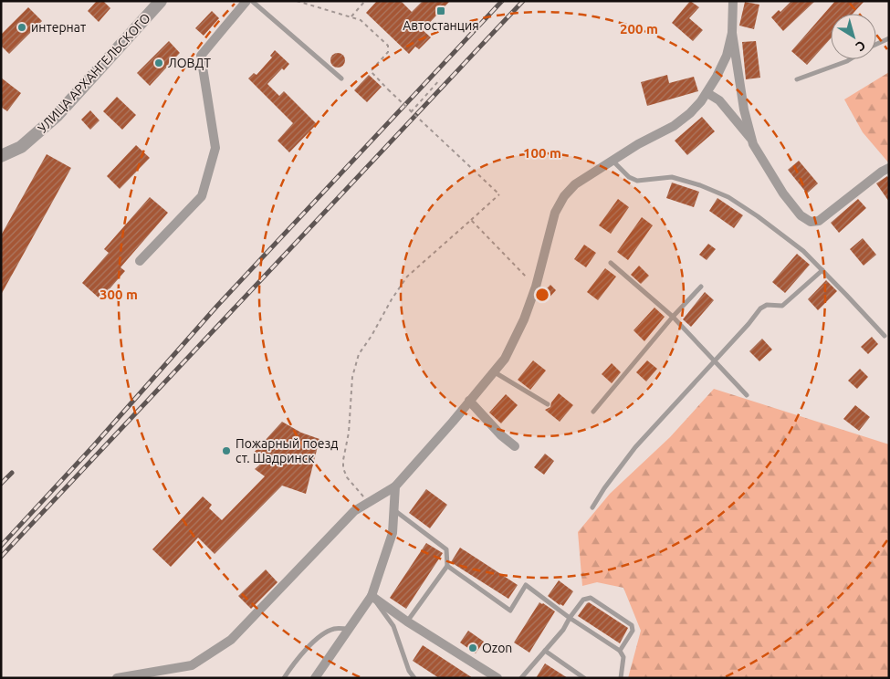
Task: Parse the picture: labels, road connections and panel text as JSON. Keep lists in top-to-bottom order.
{
  "streets": {
    "street": ["УЛИЦА АРХАНГЕЛЬСКОГО"]
  },
  "places": {
    "transit": ["Автостанция"],
    "other": [
      "интернат",
      "ЛОВДТ",
      "Пожарный поезд ст. Шадринск",
      "Ozon"
    ]
  },
  "north": "bottom right",
  "rings": ["200 m", "100 m", "300 m"]
}
